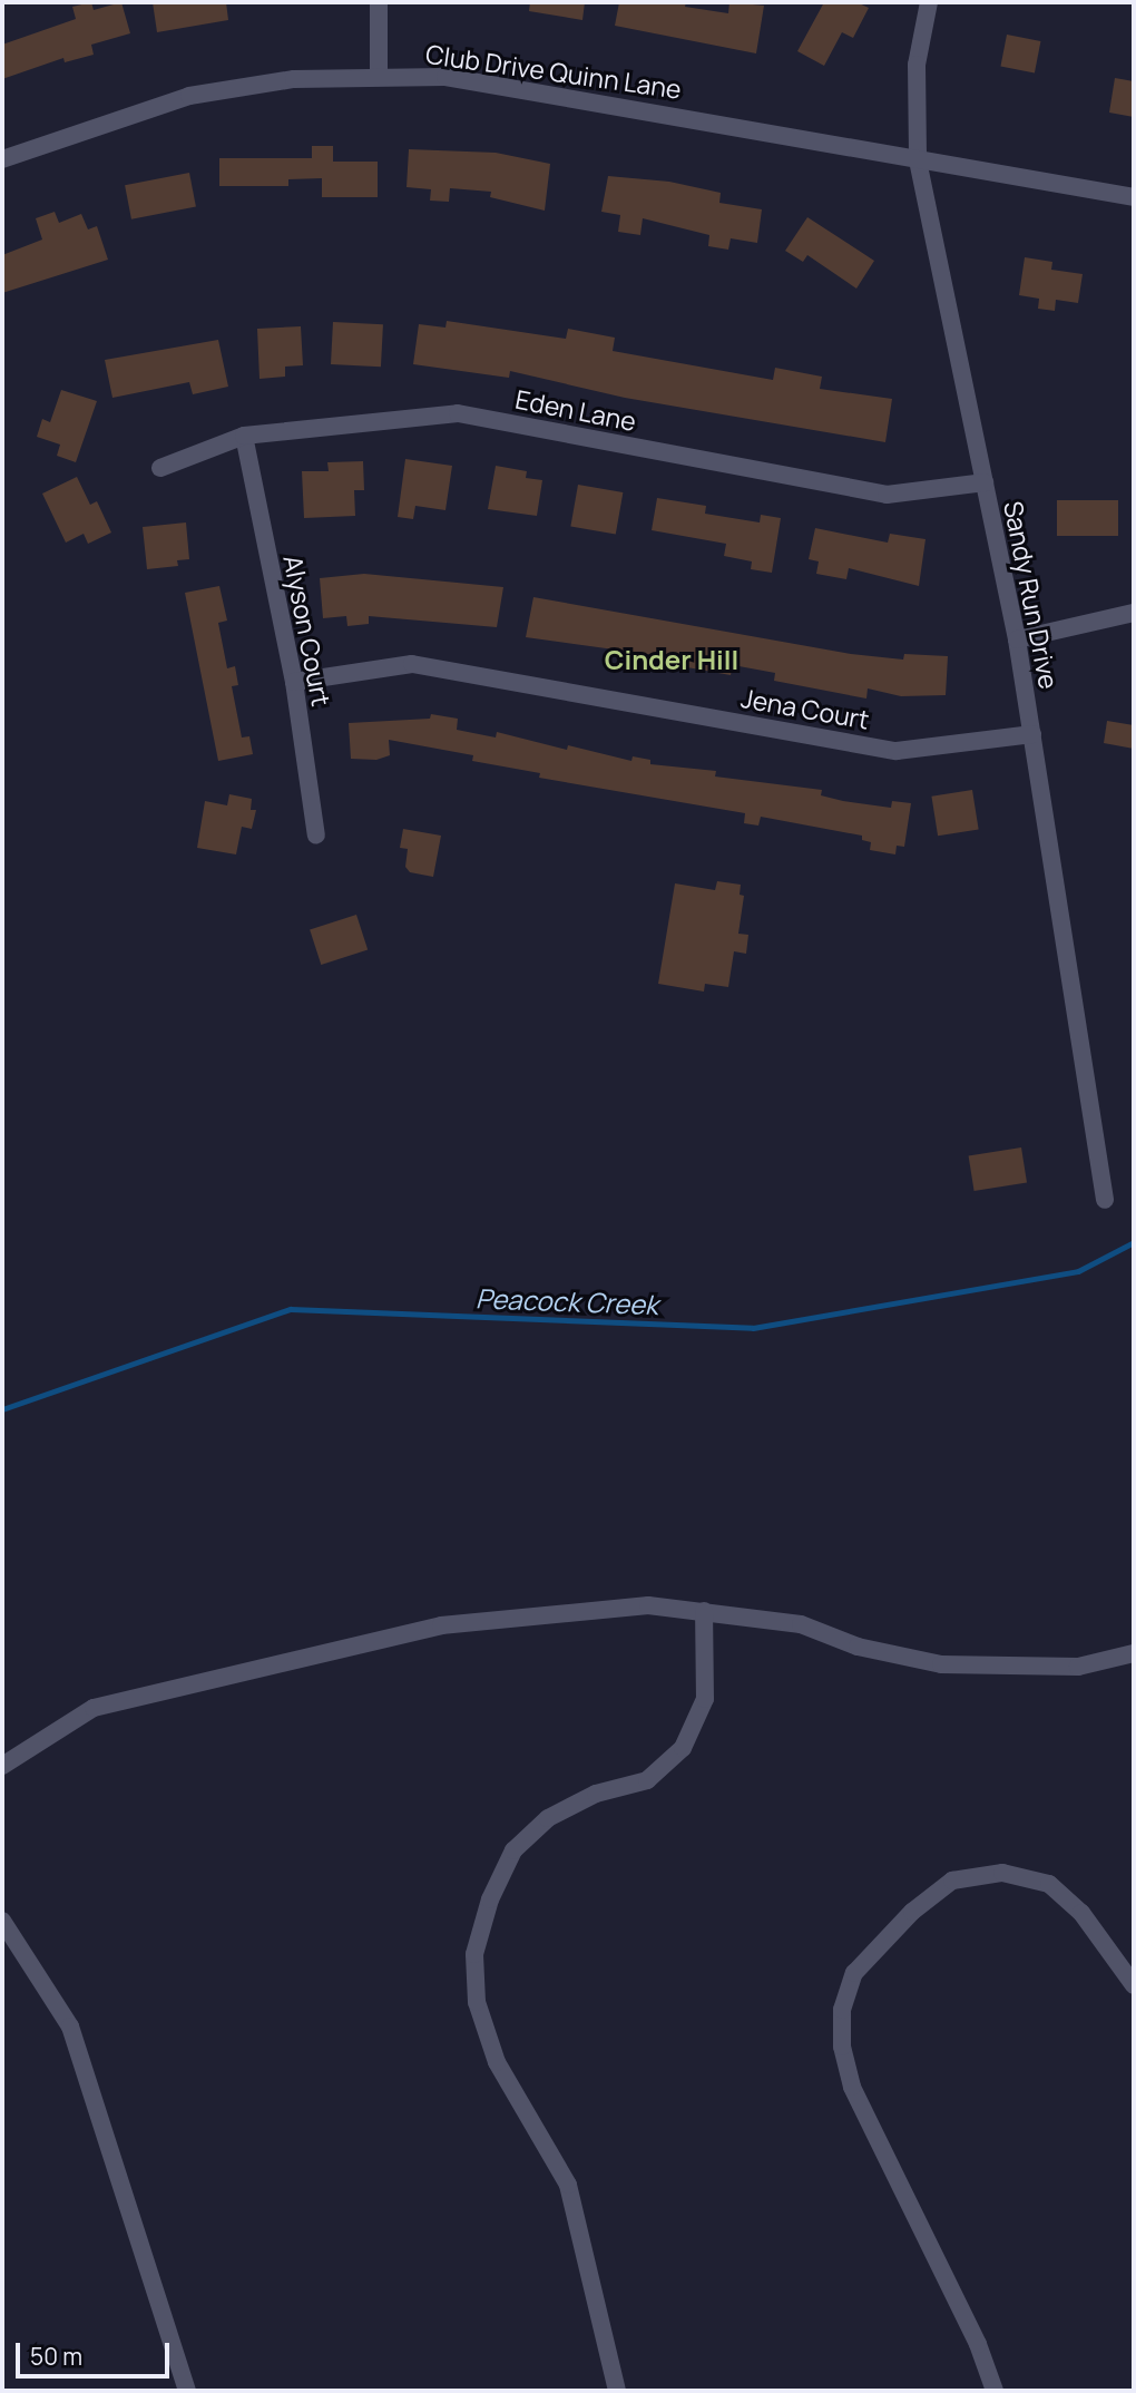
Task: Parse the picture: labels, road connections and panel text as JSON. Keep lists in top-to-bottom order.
{
  "streets": {
    "street": [
      "Club Drive Quinn Lane",
      "Eden Lane",
      "Sandy Run Drive",
      "Alyson Court",
      "Jena Court"
    ]
  },
  "crossings": [
    ["Club Drive Quinn Lane", "Sandy Run Drive"],
    ["Eden Lane", "Sandy Run Drive"],
    ["Eden Lane", "Alyson Court"],
    ["Sandy Run Drive", "Jena Court"],
    ["Alyson Court", "Jena Court"]
  ],
  "districts": ["Cinder Hill"],
  "water": ["Peacock Creek"],
  "scale_bar": "50 m"
}
